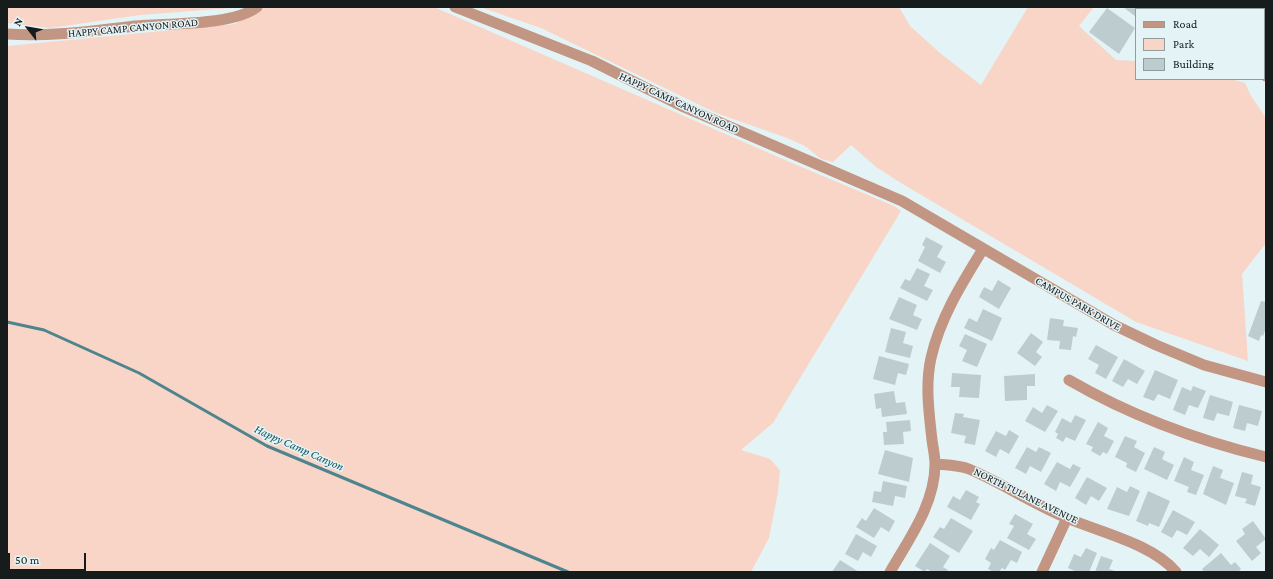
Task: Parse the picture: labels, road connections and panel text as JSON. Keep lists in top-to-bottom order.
{
  "streets": {
    "street": ["HAPPY CAMP CANYON ROAD", "CAMPUS PARK DRIVE", "NORTH TULANE AVENUE"]
  },
  "crossings": [
    ["HAPPY CAMP CANYON ROAD", "CAMPUS PARK DRIVE"]
  ],
  "water": ["Happy Camp Canyon"],
  "legend": ["Road", "Park", "Building"],
  "scale_bar": "50 m",
  "north": "top left"
}
